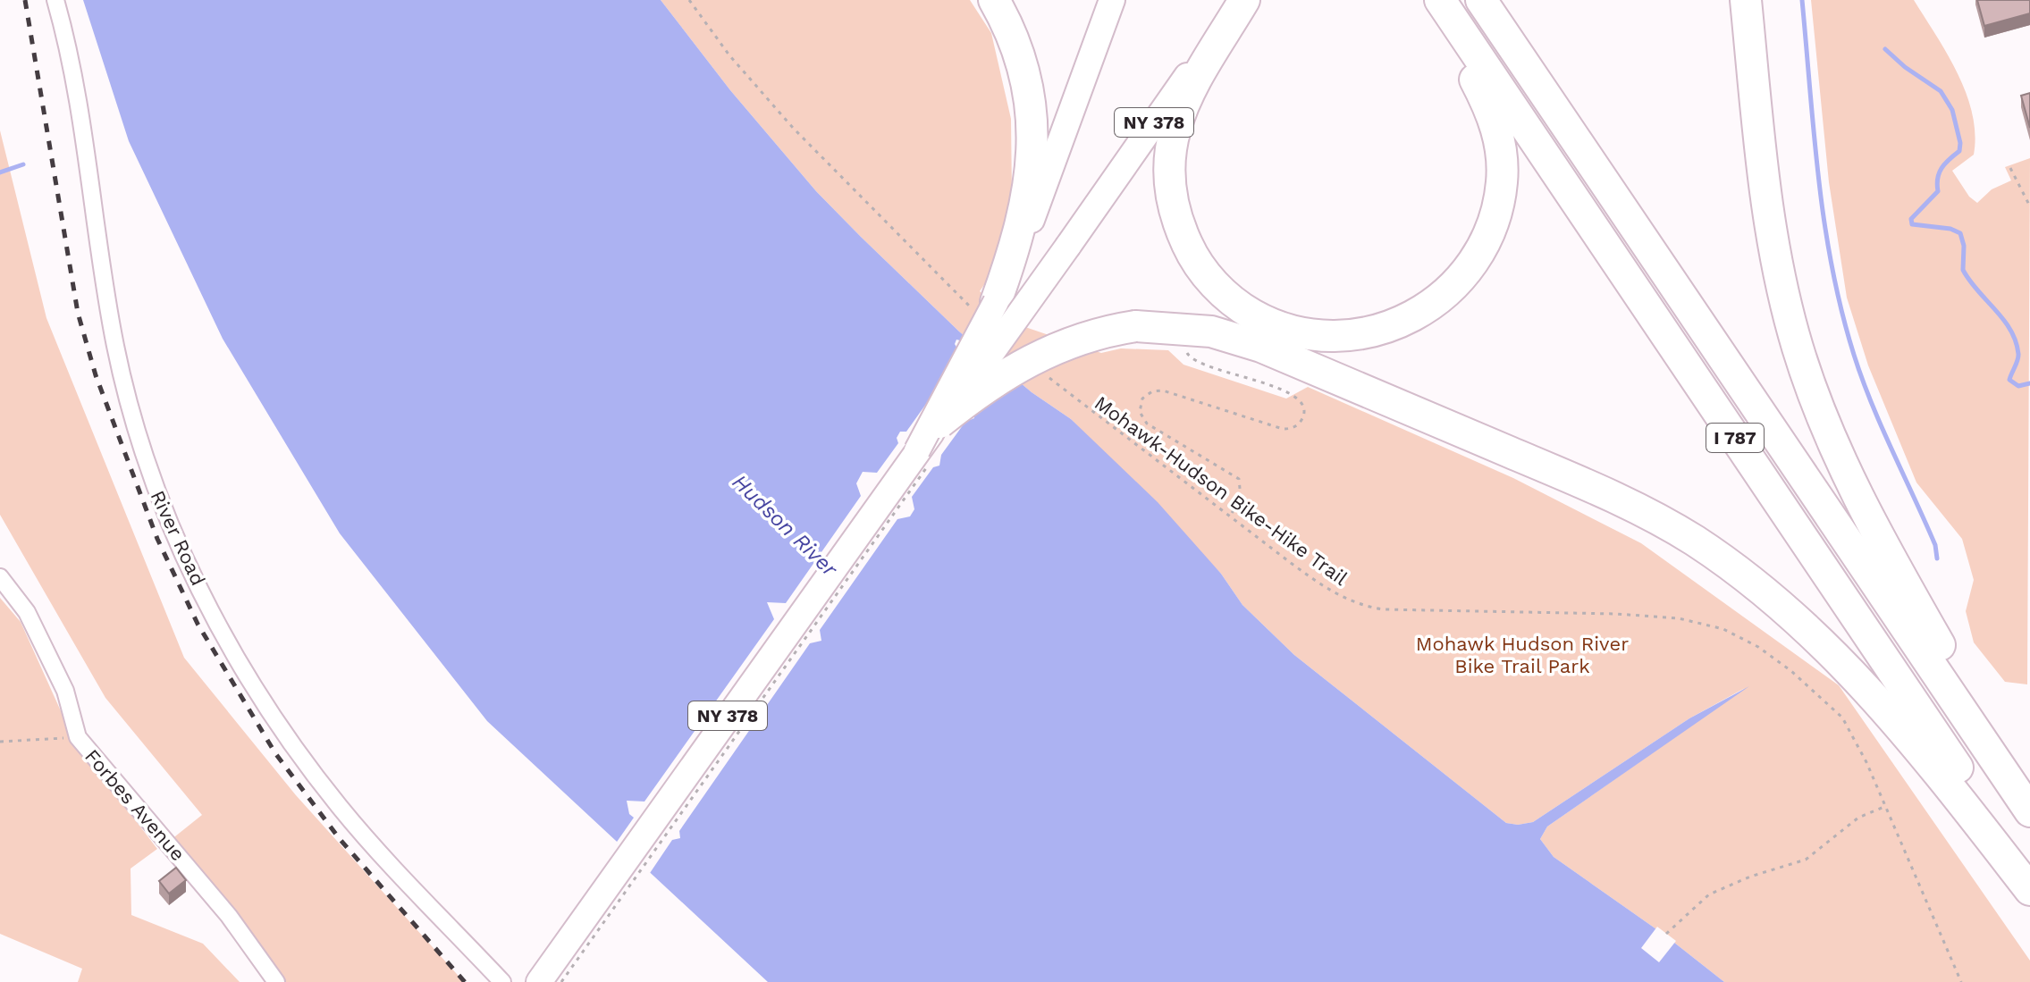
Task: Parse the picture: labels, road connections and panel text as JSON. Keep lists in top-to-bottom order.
{
  "streets": {
    "highway": ["I 787"],
    "main road": ["NY 378"],
    "street": ["River Road", "Forbes Avenue"],
    "path": ["Mohawk-Hudson Bike-Hike Trail"]
  },
  "water": ["Hudson River"],
  "parks": ["Mohawk Hudson River Bike Trail Park"]
}
